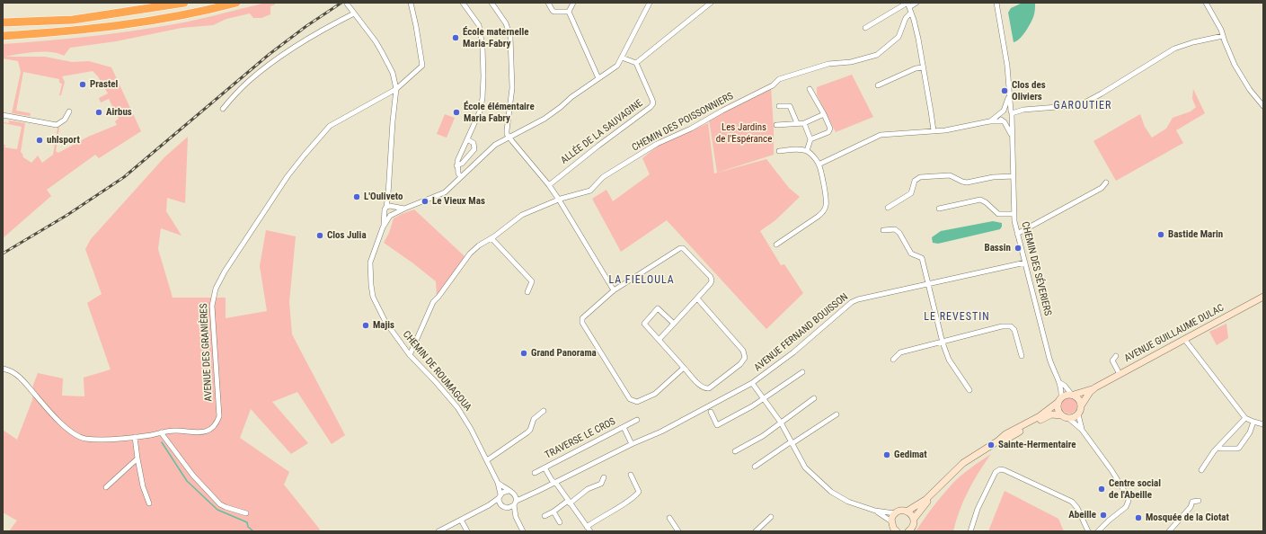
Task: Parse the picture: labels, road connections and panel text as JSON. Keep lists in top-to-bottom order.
{
  "streets": {
    "main road": ["AVENUE GUILLAUME DULAC"],
    "street": [
      "CHEMIN DES POISSONNIERS",
      "ALLÉE DE LA SAUVAGINE",
      "CHEMIN DES SÉVERIERS",
      "AVENUE FERNAND BOUISSON",
      "AVENUE DES GRANIÈRES",
      "CHEMIN DE ROUMAGOUA",
      "TRAVERSE LE CROS"
    ]
  },
  "crossings": [
    ["CHEMIN DES POISSONNIERS", "CHEMIN DE ROUMAGOUA"],
    ["CHEMIN DES SÉVERIERS", "AVENUE FERNAND BOUISSON"],
    ["CHEMIN DES SÉVERIERS", "AVENUE GUILLAUME DULAC"],
    ["AVENUE FERNAND BOUISSON", "CHEMIN DE ROUMAGOUA"],
    ["AVENUE FERNAND BOUISSON", "TRAVERSE LE CROS"]
  ],
  "districts": ["GAROUTIER", "LA FIELOULA", "LE REVESTIN"],
  "parks": ["Les Jardins de l'Espérance"],
  "places": [
    "École maternelle Maria-Fabry",
    "Prastel",
    "Clos des Oliviers",
    "Airbus",
    "École élémentaire Maria Fabry",
    "uhlsport",
    "L'Ouliveto",
    "Le Vieux Mas",
    "Bastide Marin",
    "Clos Julia",
    "Bassin",
    "Majis",
    "Grand Panorama",
    "Sainte-Hermentaire",
    "Gedimat",
    "Centre social de l'Abeille",
    "Abeille",
    "Mosquée de la Ciotat"
  ]
}
